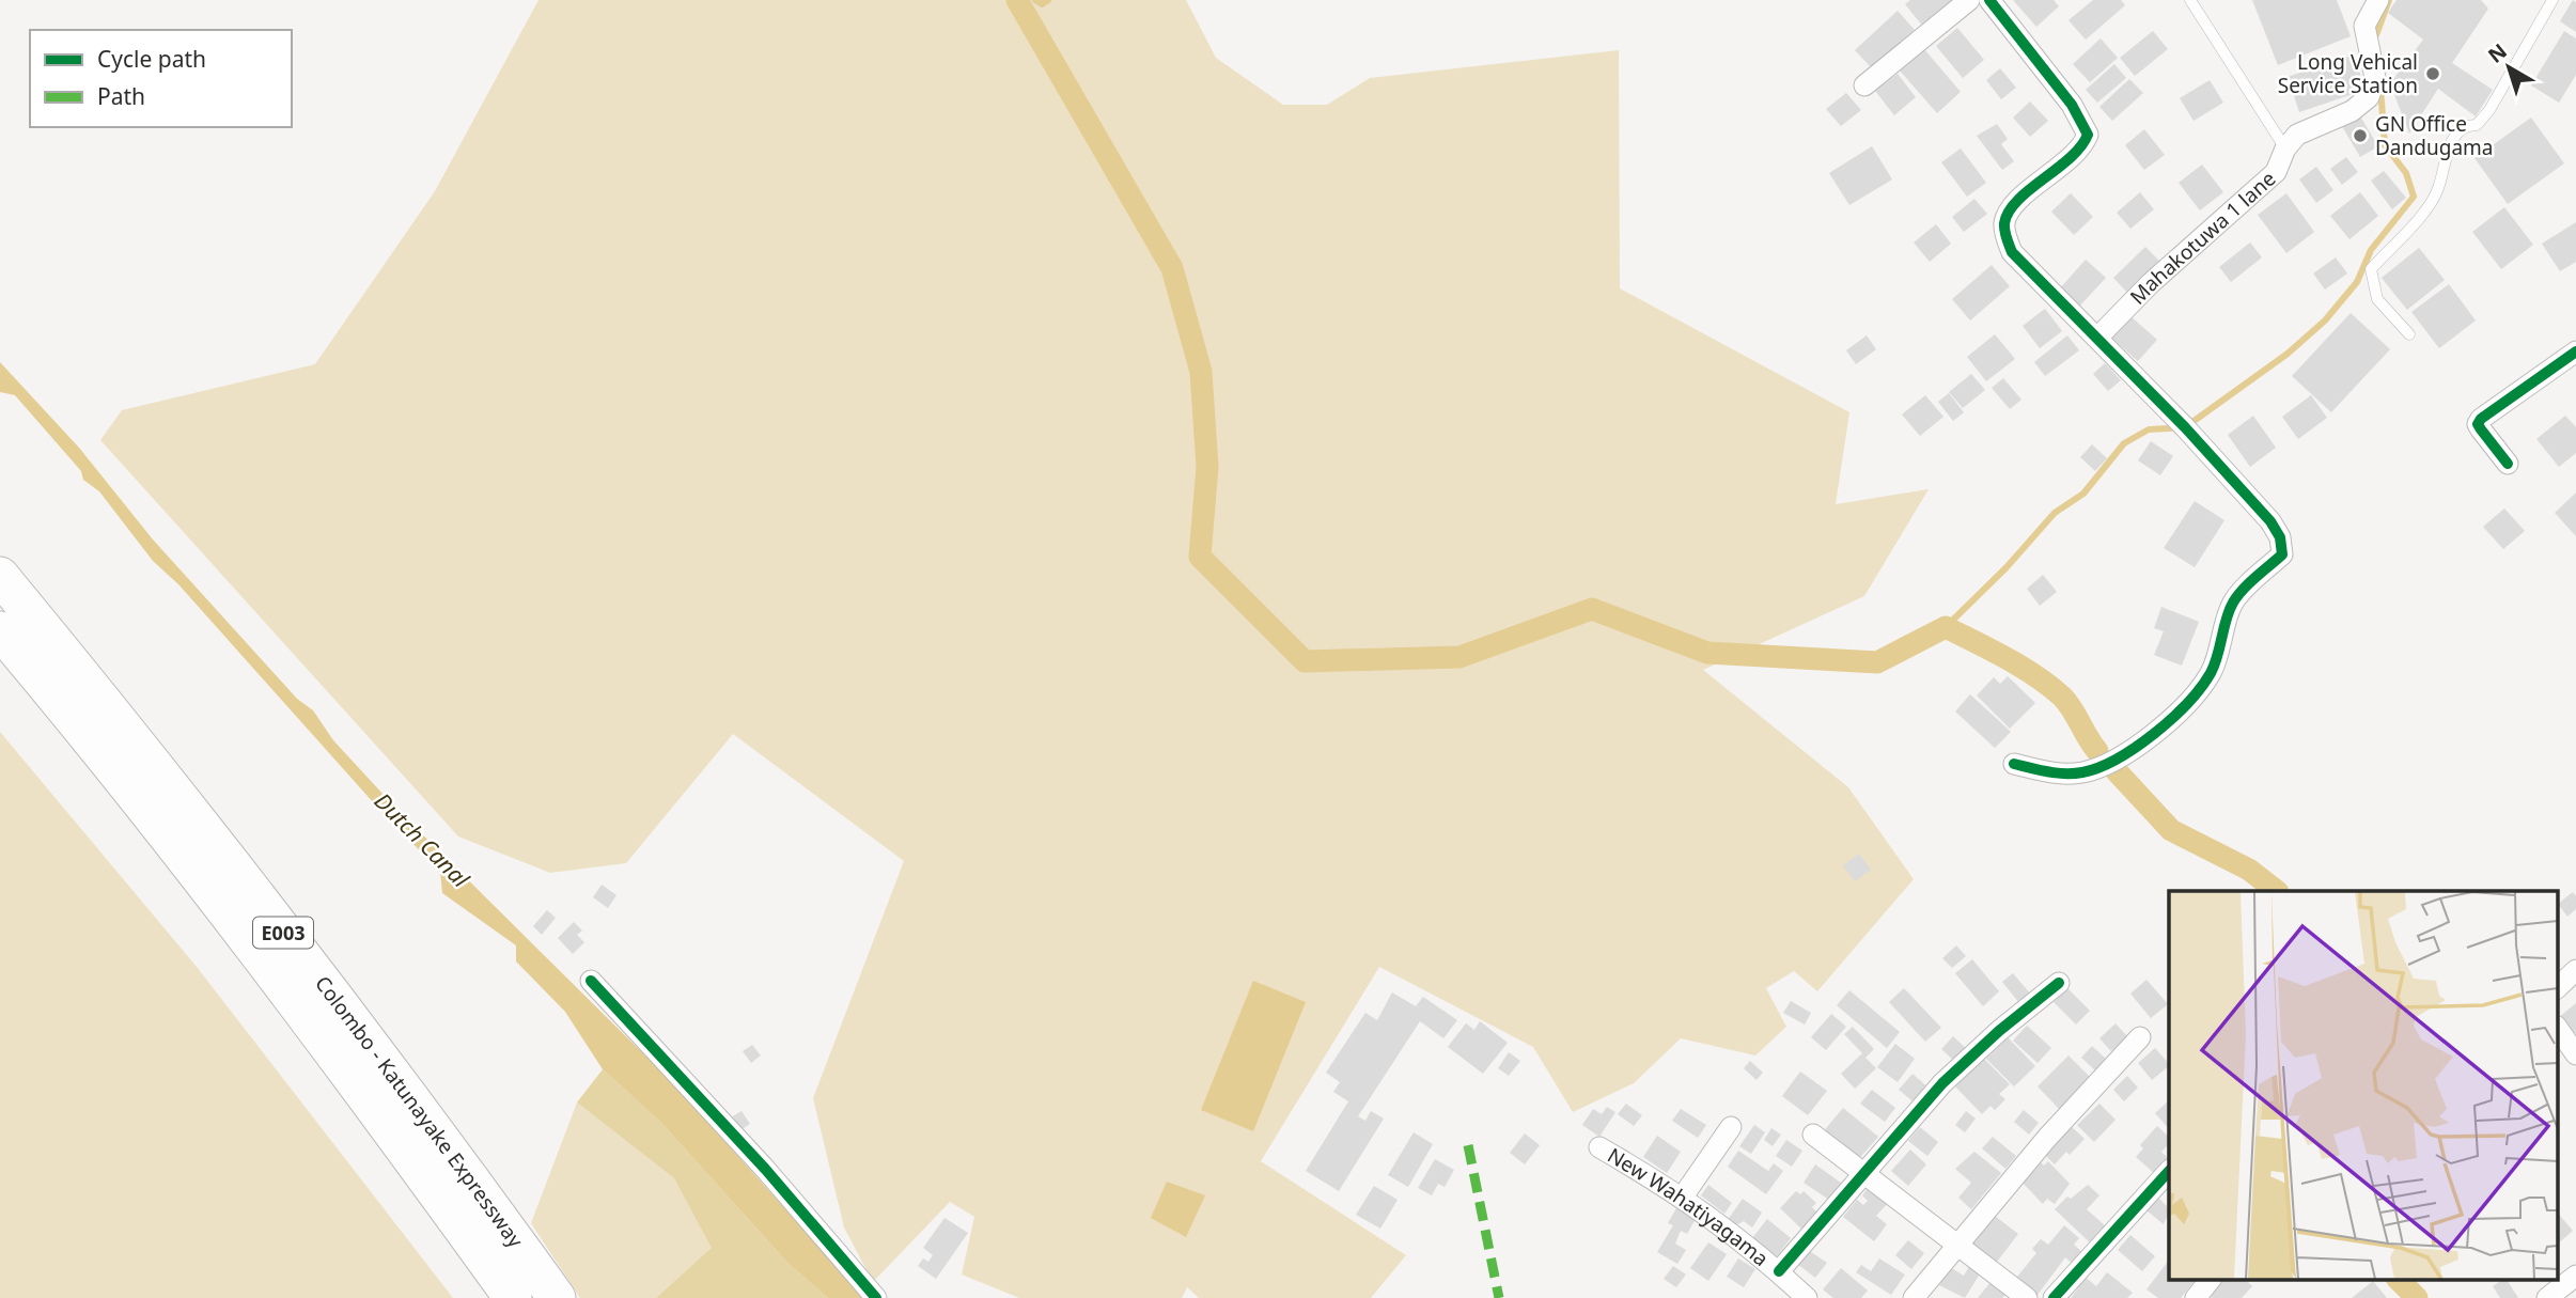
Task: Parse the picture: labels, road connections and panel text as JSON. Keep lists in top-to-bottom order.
{
  "streets": {
    "highway": ["E003", "Colombo - Katunayake Expressway"],
    "street": ["Mahakotuwa 1 lane", "New Wahatiyagama"]
  },
  "water": ["Dutch Canal"],
  "places": ["Long Vehical Service Station", "GN Office Dandugama"],
  "legend": ["Cycle path", "Path"],
  "north": "top left"
}
